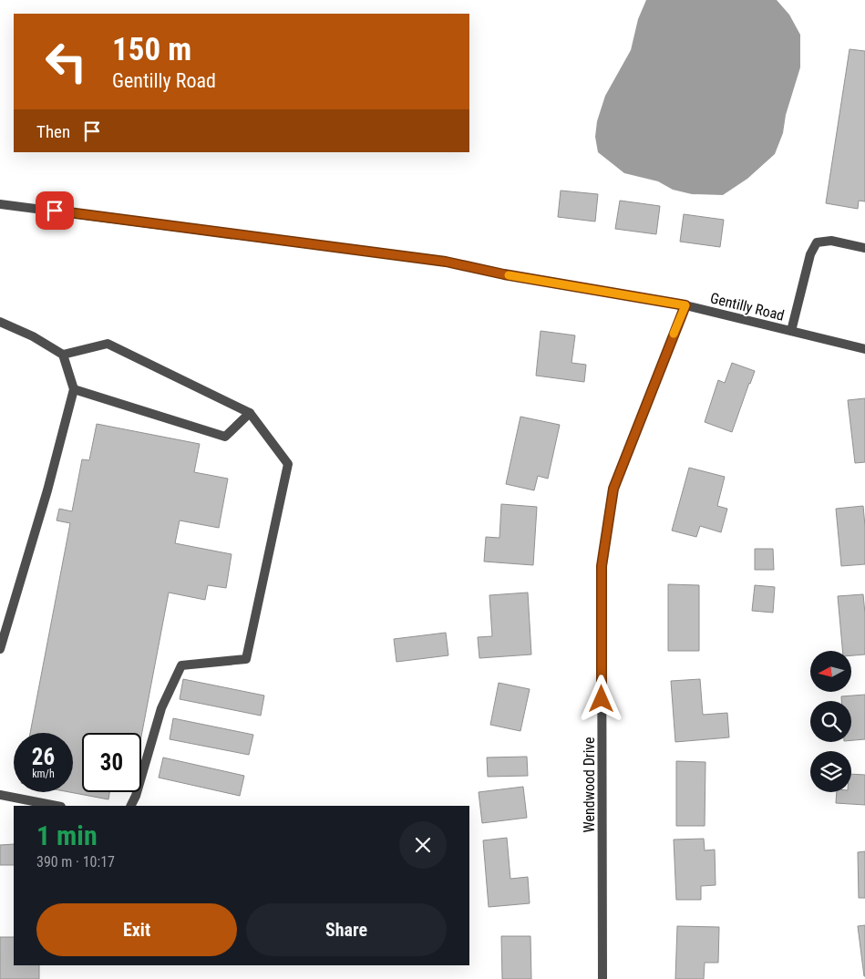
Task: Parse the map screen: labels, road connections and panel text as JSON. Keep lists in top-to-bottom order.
{
  "streets": {
    "street": ["Gentilly Road", "Wendwood Drive"]
  },
  "crossings": [
    ["Gentilly Road", "Wendwood Drive"]
  ],
  "north": "left",
  "page": {
    "turn": ["150 m", "Gentilly Road"],
    "then": "Then",
    "speed": "26 km/h",
    "limit": "30",
    "heading": ["1 min", "390 m · 10:17"],
    "buttons": ["Exit", "Share"]
  }
}
